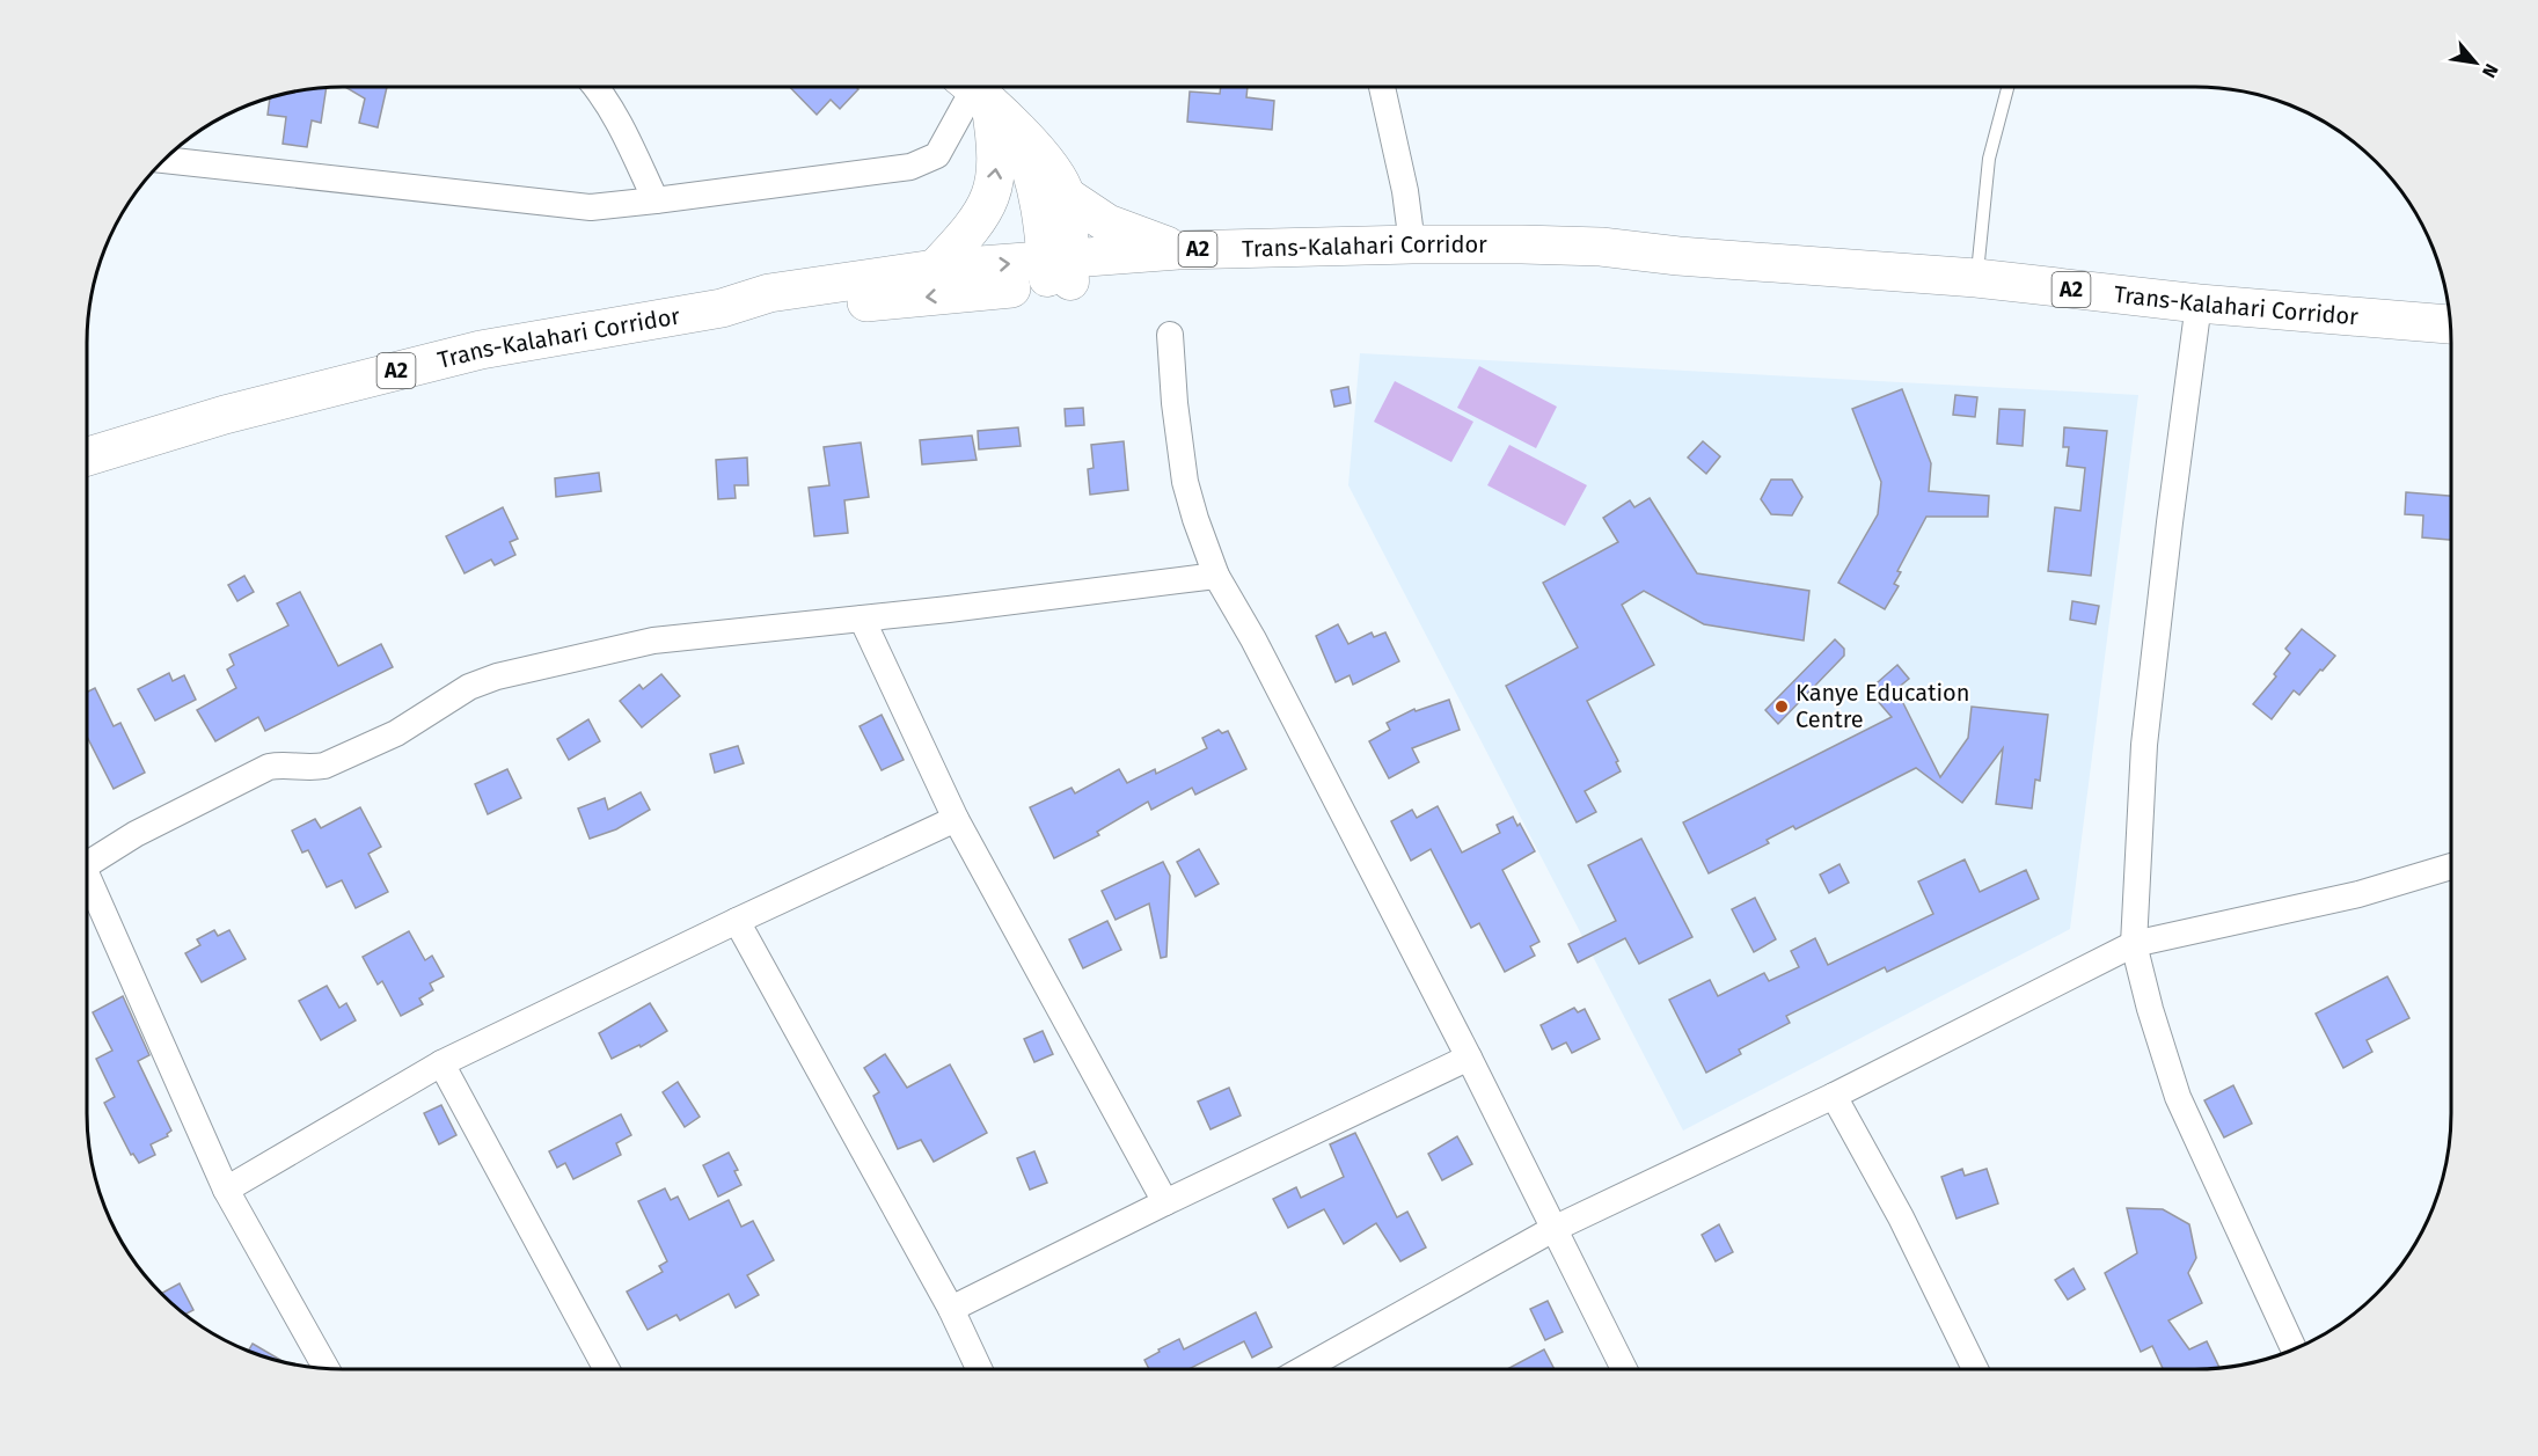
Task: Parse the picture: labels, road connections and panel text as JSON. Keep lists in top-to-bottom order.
{
  "streets": {
    "highway": ["Trans-Kalahari Corridor", "A2"]
  },
  "places": ["Kanye Education Centre"],
  "north": "bottom right"
}
